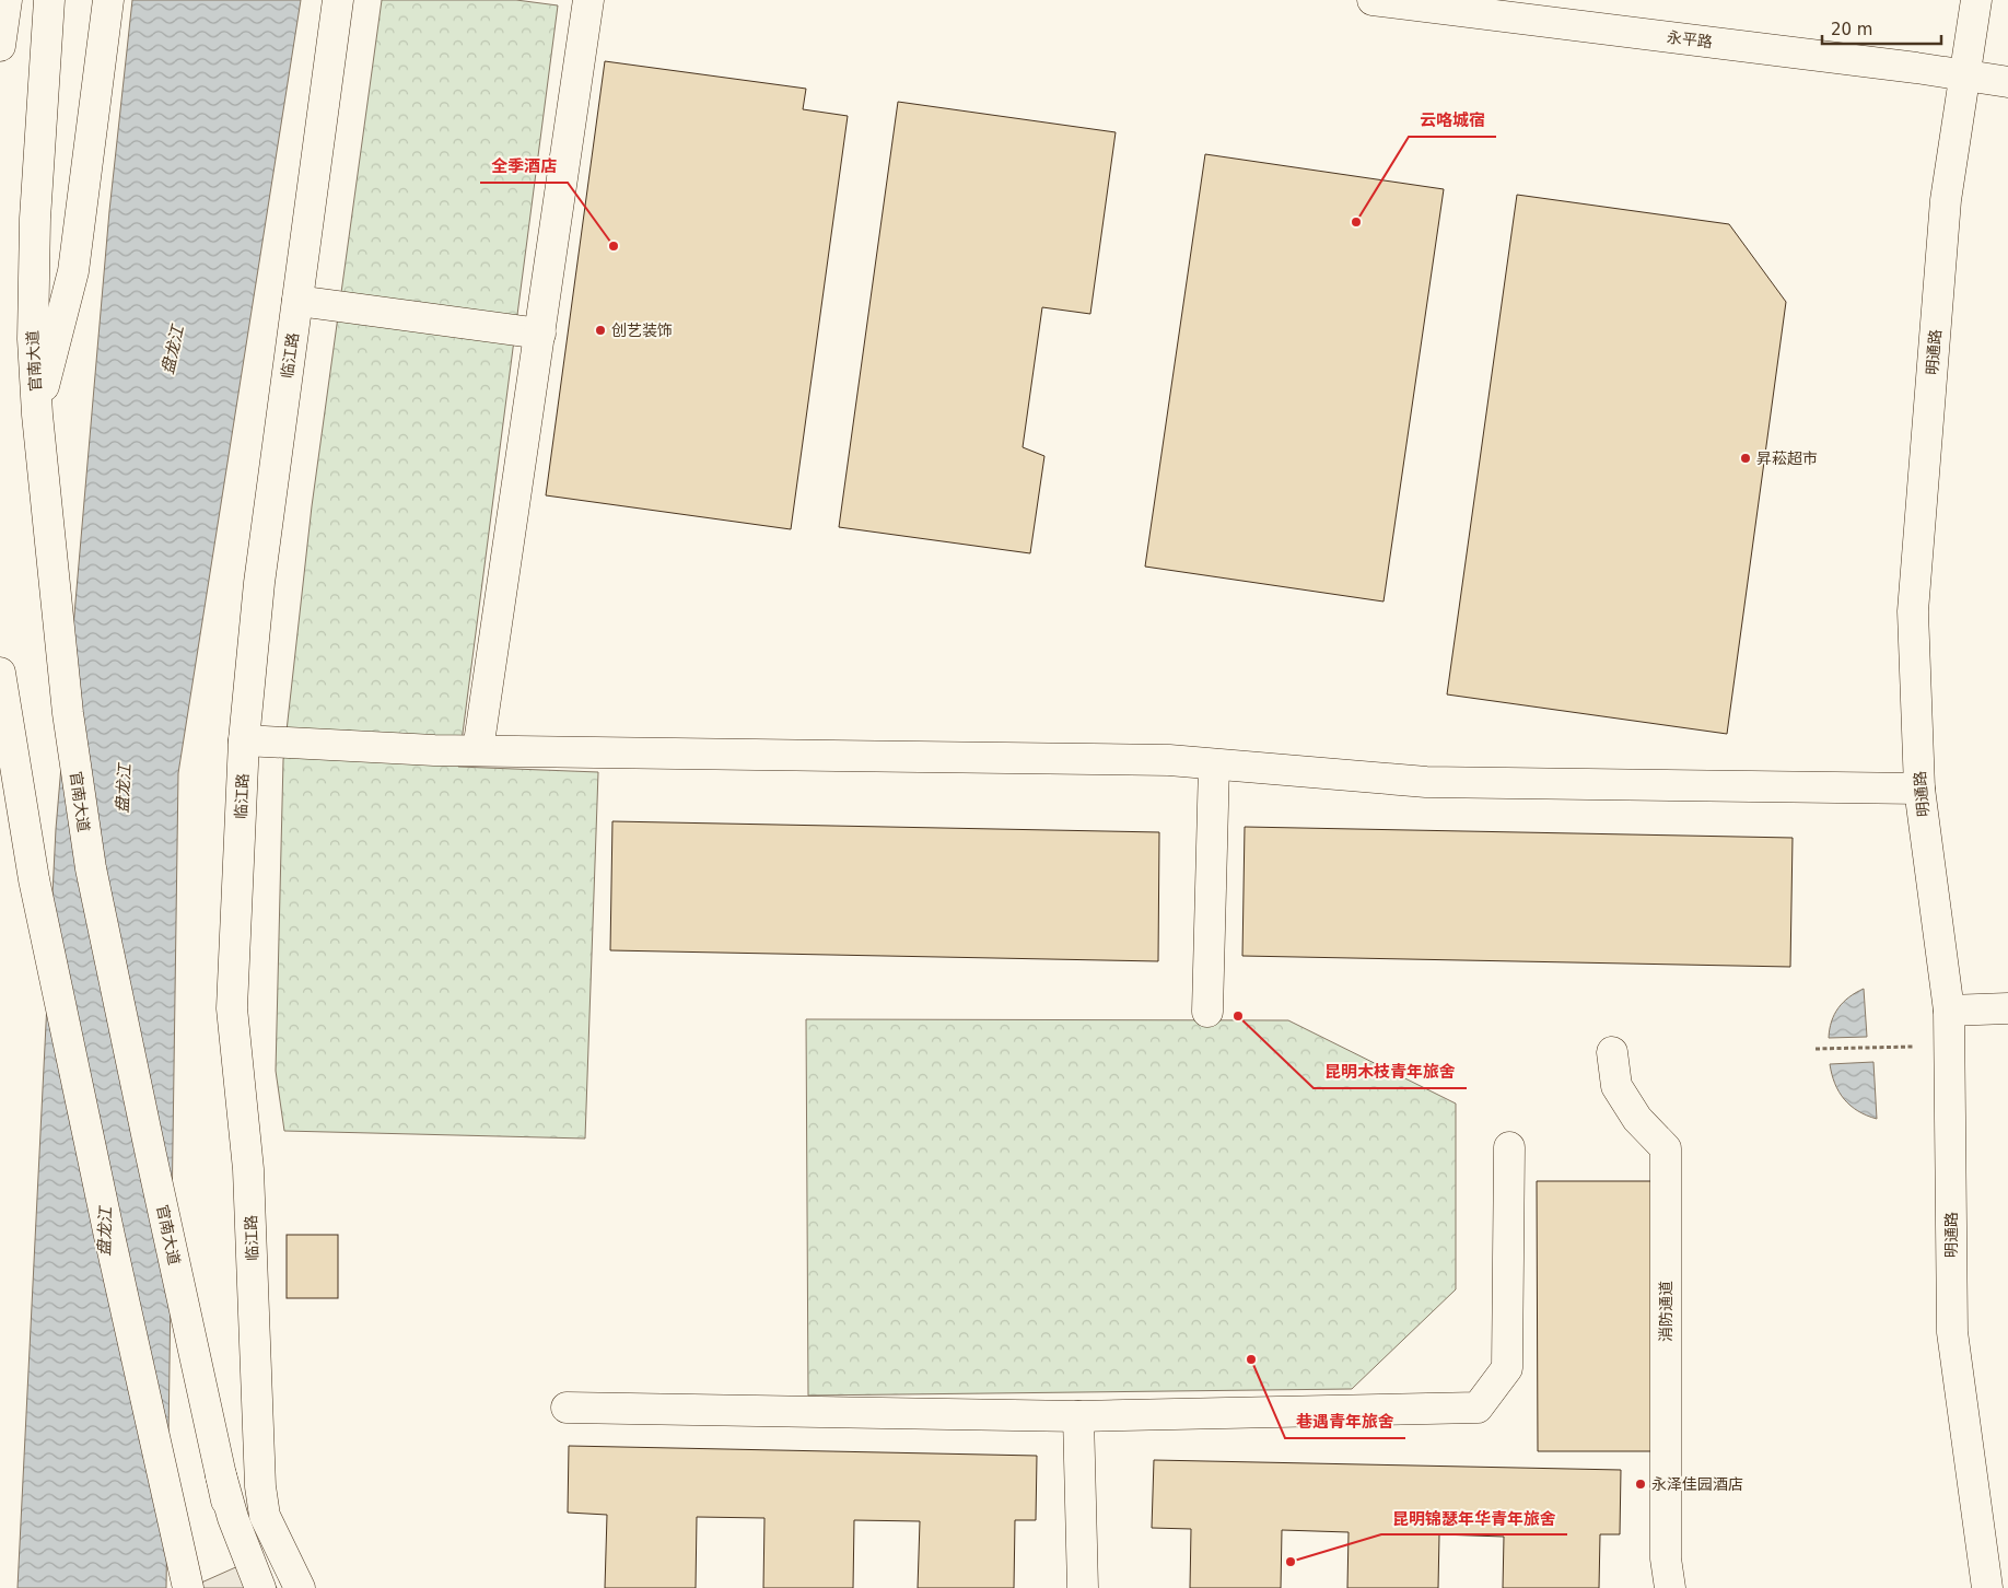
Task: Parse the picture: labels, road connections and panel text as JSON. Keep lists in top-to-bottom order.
{
  "streets": {
    "main road": [
      "永平路",
      "明通路",
      "临江路",
      "官南大道",
      "消防通道"
    ]
  },
  "crossings": [
    ["永平路", "明通路"]
  ],
  "water": ["盘龙江"],
  "places": [
    "云咯城宿",
    "全季酒店",
    "创艺装饰",
    "昇菘超市",
    "昆明木枝青年旅舍",
    "巷遇青年旅舍",
    "永泽佳园酒店",
    "昆明锦瑟年华青年旅舍"
  ],
  "scale_bar": "20 m"
}
